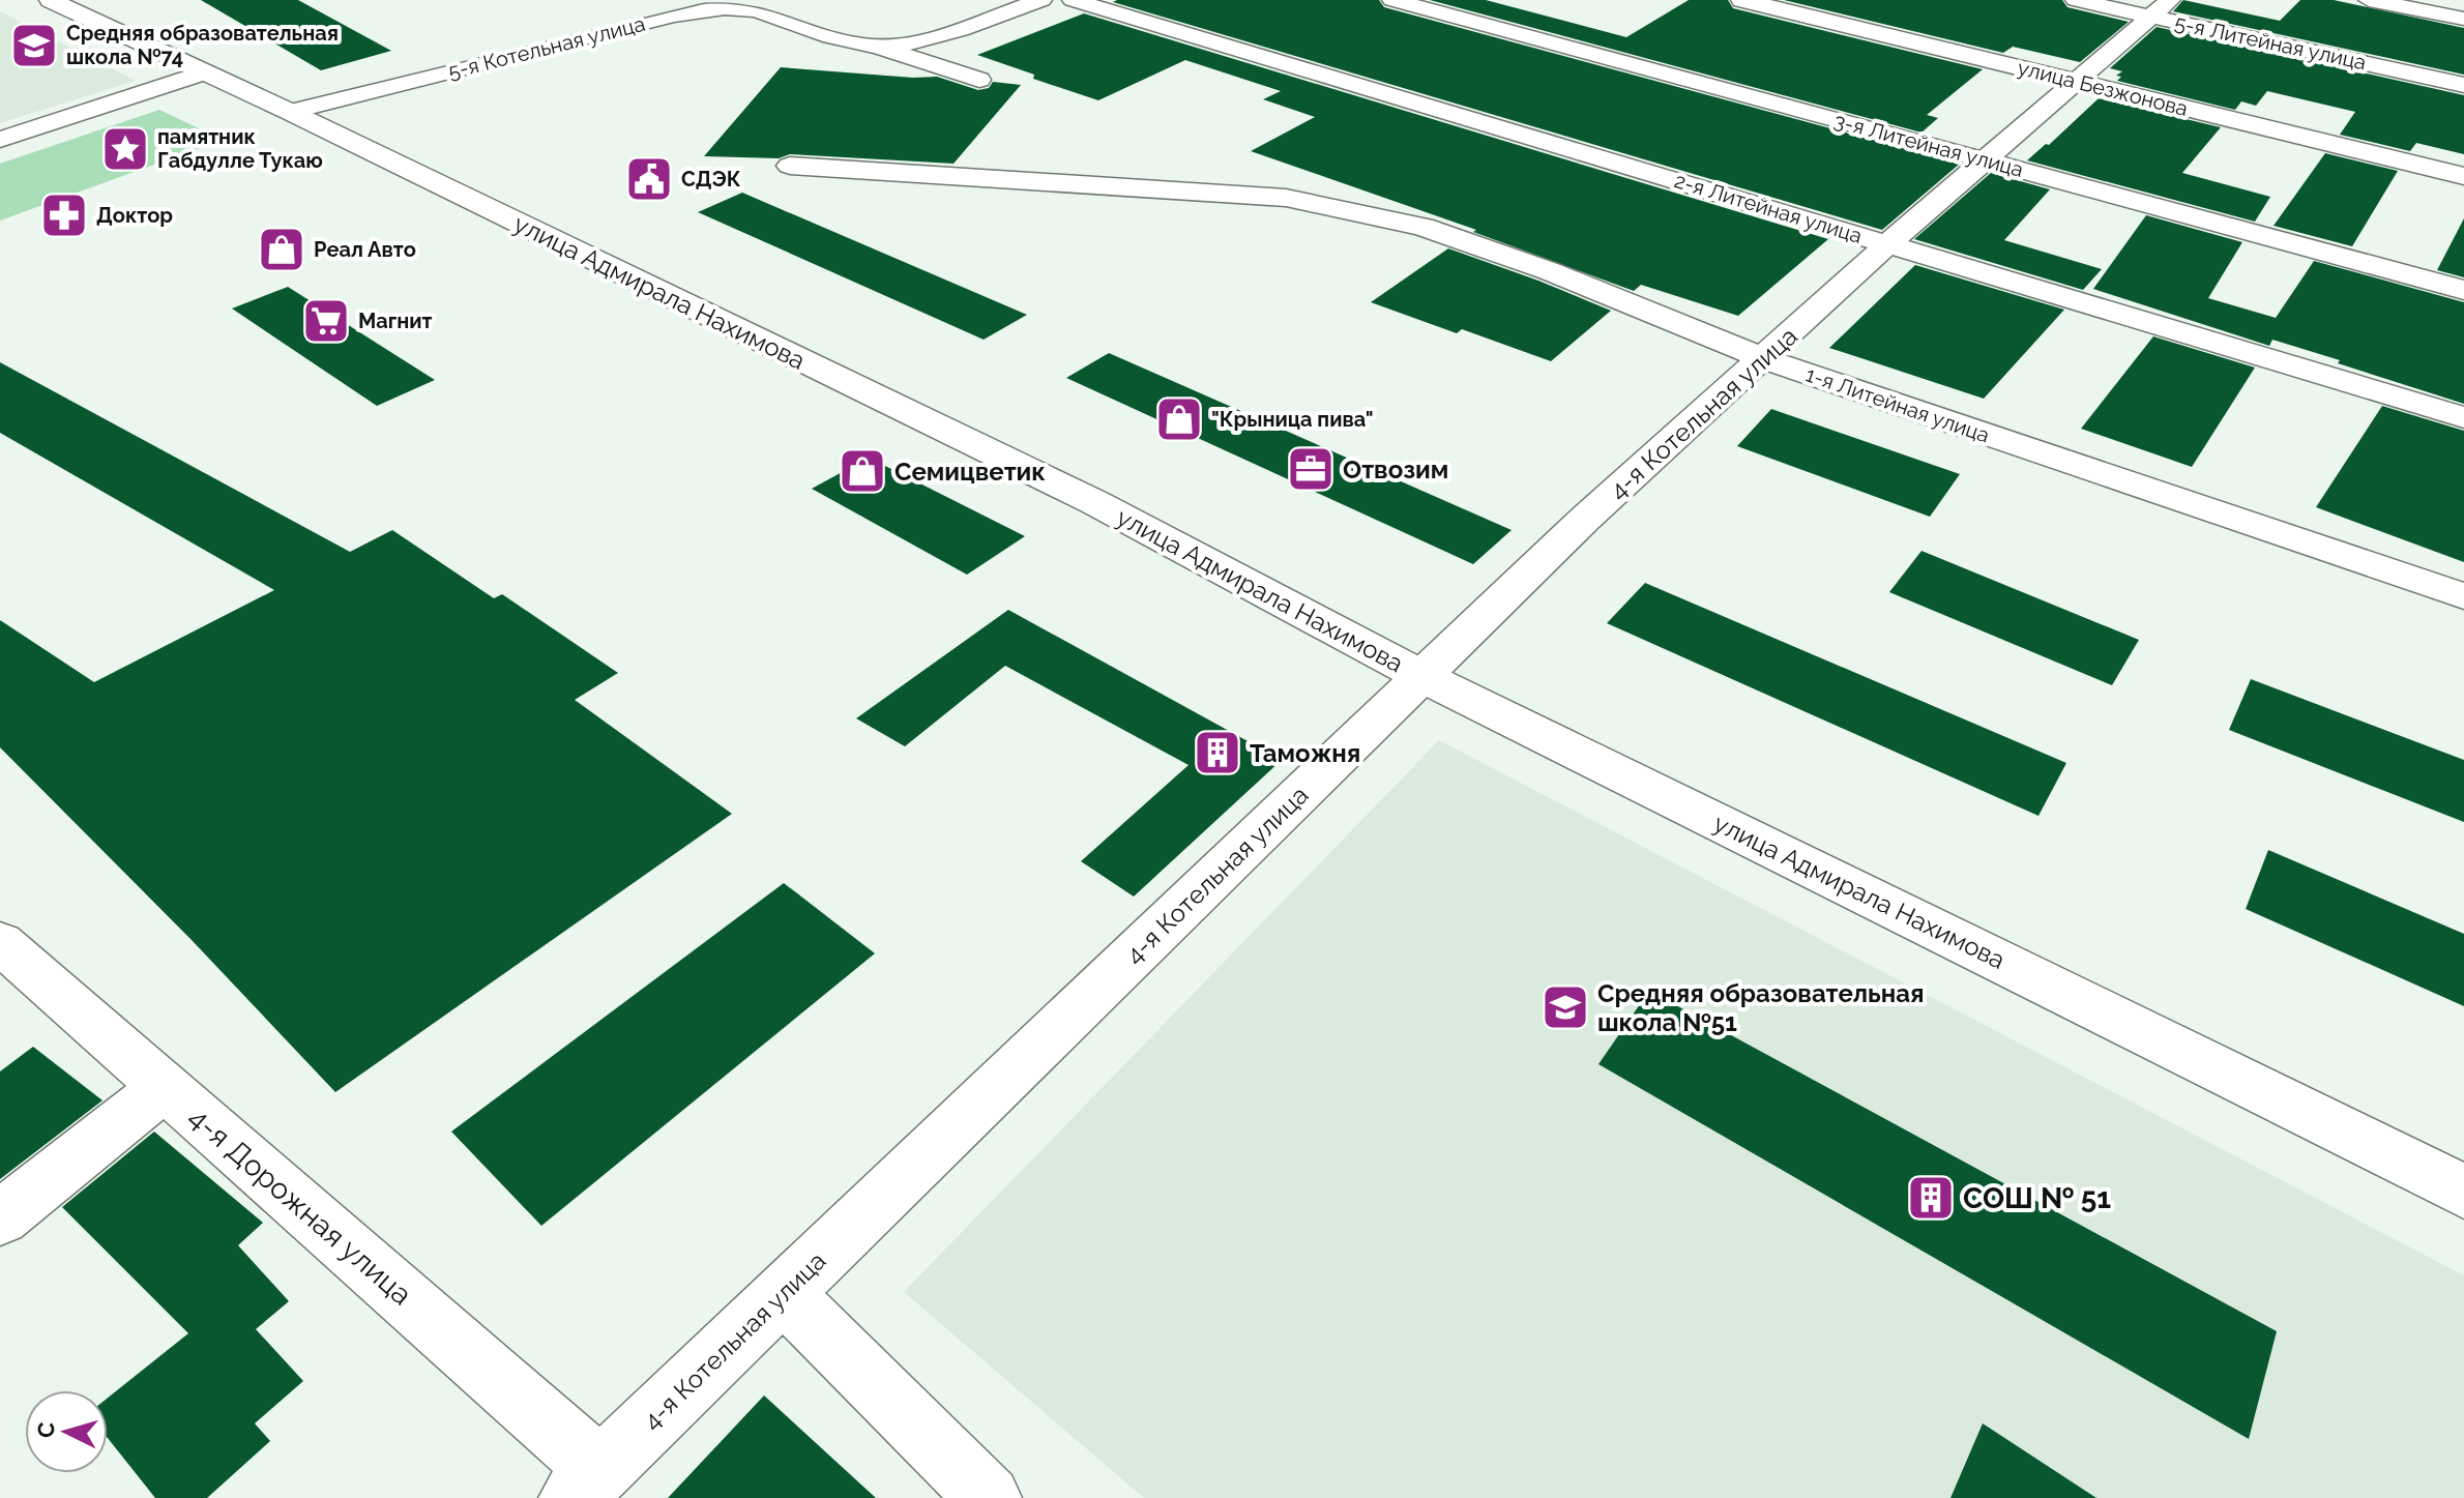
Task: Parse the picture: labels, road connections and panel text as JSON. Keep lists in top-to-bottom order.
{
  "streets": {
    "main road": ["улица Безжонова", "улица Адмирала Нахимова"],
    "street": [
      "5-я Литейная улица",
      "5-я Котельная улица",
      "3-я Литейная улица",
      "2-я Литейная улица",
      "1-я Литейная улица",
      "4-я Котельная улица",
      "4-я Дорожная улица"
    ]
  },
  "crossings": [
    ["5-я Литейная улица", "4-я Котельная улица"],
    ["5-я Котельная улица", "улица Адмирала Нахимова"],
    ["улица Безжонова", "4-я Котельная улица"],
    ["3-я Литейная улица", "4-я Котельная улица"],
    ["2-я Литейная улица", "4-я Котельная улица"],
    ["улица Адмирала Нахимова", "4-я Котельная улица"],
    ["1-я Литейная улица", "4-я Котельная улица"],
    ["4-я Котельная улица", "4-я Дорожная улица"]
  ],
  "places": {
    "school or university": ["Средняя образовательная школа №74", "Средняя образовательная школа №51"],
    "place": ["памятник Габдулле Тукаю"],
    "public building": ["СДЭК"],
    "pharmacy": ["Доктор"],
    "shop": ["Реал Авто", "\"Крыница пива\"", "Семицветик"],
    "supermarket": ["Магнит"],
    "office": ["Отвозим"],
    "building": ["Таможня", "СОШ № 51"]
  },
  "north": "left"
}
